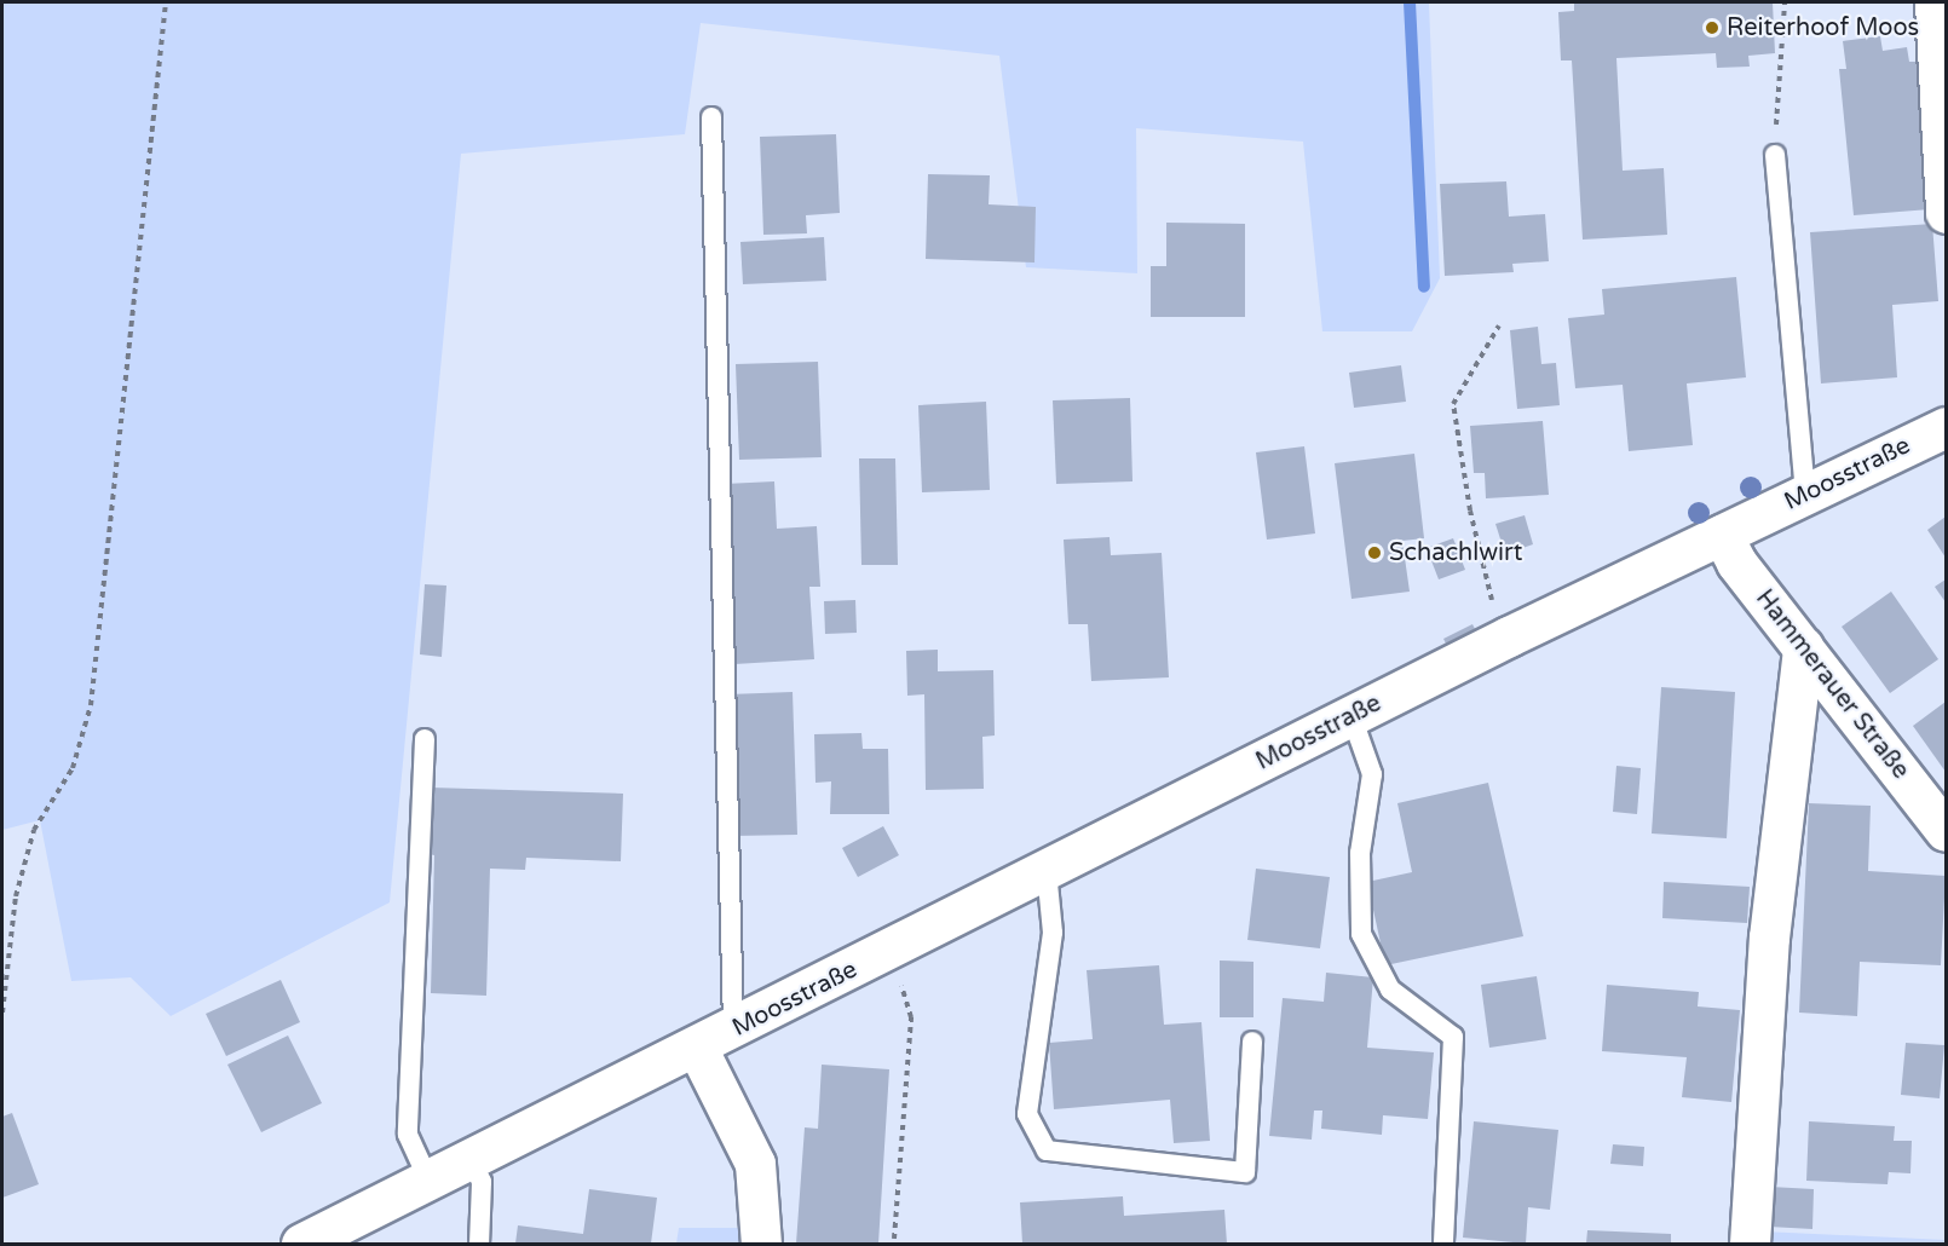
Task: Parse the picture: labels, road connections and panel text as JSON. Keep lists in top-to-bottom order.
{
  "streets": {
    "street": ["Moosstraße", "Hammerauer Straße"]
  },
  "crossings": [
    ["Moosstraße", "Hammerauer Straße"]
  ],
  "places": ["Reiterhoof Moos", "Schachlwirt"]
}
